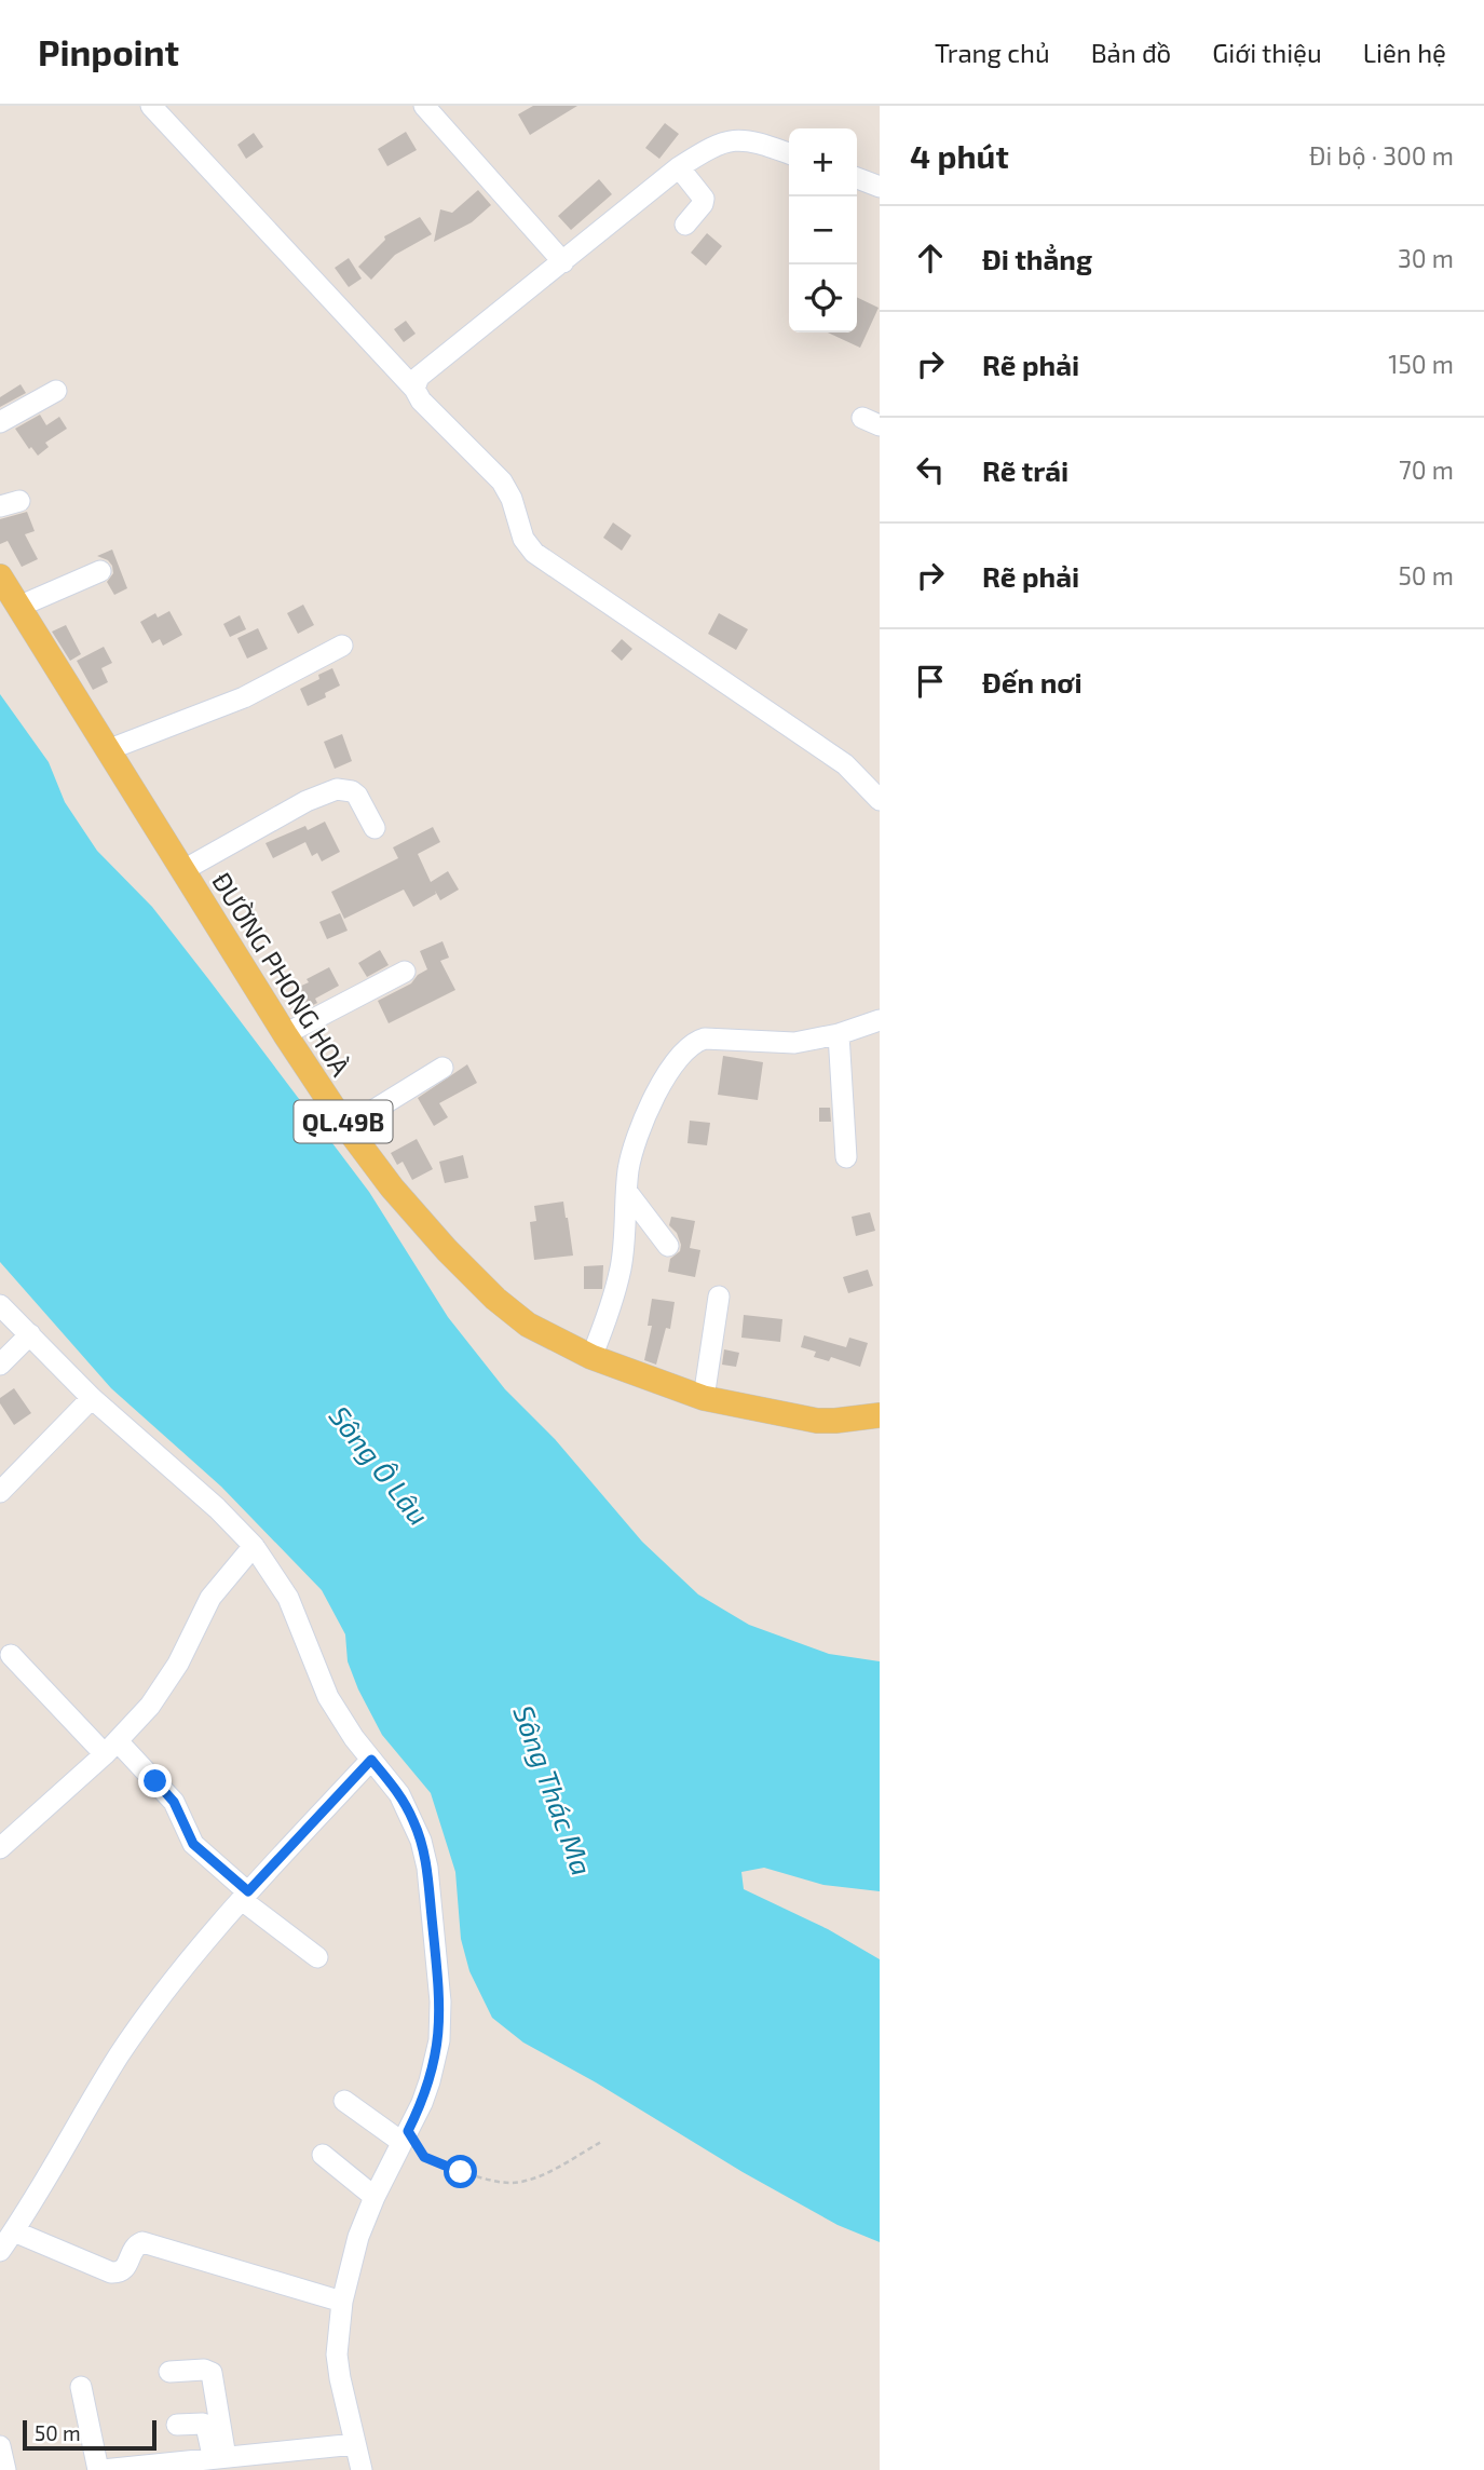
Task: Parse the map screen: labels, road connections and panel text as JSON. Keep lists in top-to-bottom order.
{
  "streets": {
    "main road": ["ĐƯỜNG PHONG HOÀ", "QL.49B"]
  },
  "water": ["Sông Ô Lâu", "Sông Thác Ma"],
  "scale_bar": "50 m",
  "page": {
    "header": "Pinpoint",
    "nav": [
      "Trang chủ",
      "Bản đồ",
      "Giới thiệu",
      "Liên hệ"
    ],
    "heading": ["4 phút", "Đi bộ · 300 m"],
    "map_buttons": ["+", "−"],
    "list": [
      ["Đi thẳng", "30 m"],
      ["Rẽ phải", "150 m"],
      ["Rẽ trái", "70 m"],
      ["Rẽ phải", "50 m"],
      "Đến nơi"
    ],
    "scale": "50 m"
  }
}
